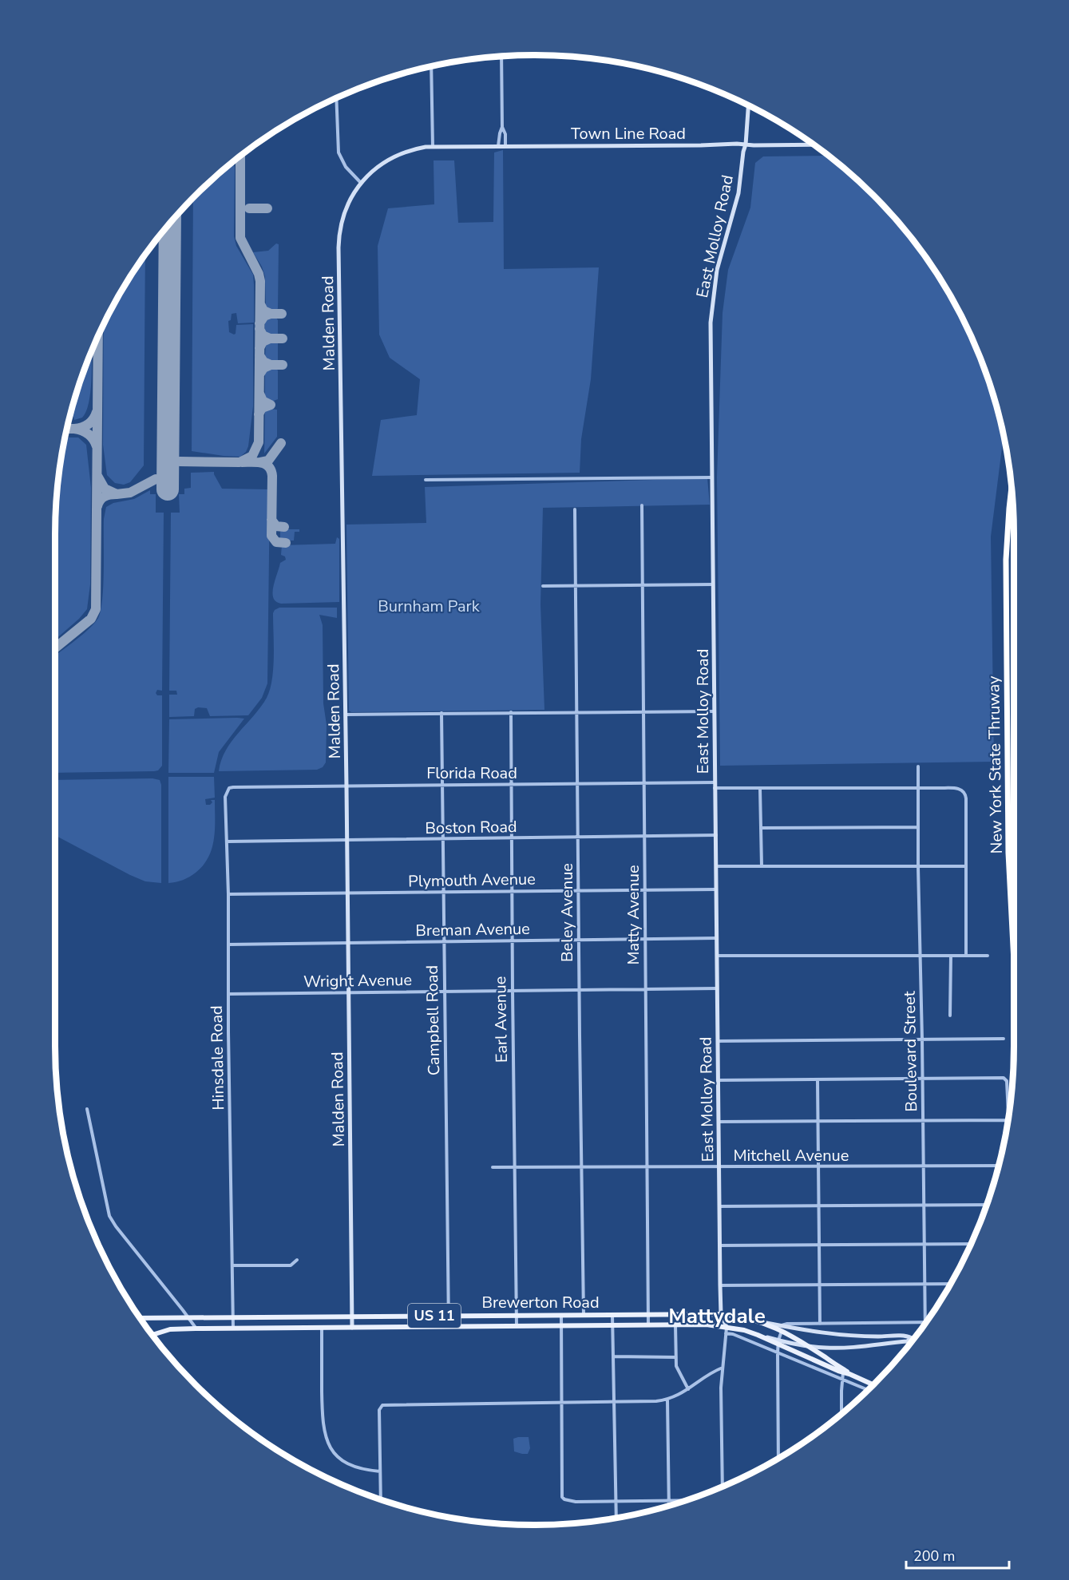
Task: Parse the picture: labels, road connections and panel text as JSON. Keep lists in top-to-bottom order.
{
  "streets": {
    "highway": ["New York State Thruway"],
    "main road": ["Brewerton Road", "US 11"],
    "street": [
      "Town Line Road",
      "East Molloy Road",
      "Malden Road",
      "Florida Road",
      "Boston Road",
      "Plymouth Avenue",
      "Beley Avenue",
      "Matty Avenue",
      "Breman Avenue",
      "Wright Avenue",
      "Earl Avenue",
      "Campbell Road",
      "Boulevard Street",
      "Hinsdale Road",
      "Mitchell Avenue"
    ]
  },
  "crossings": [
    ["Town Line Road", "East Molloy Road"],
    ["Town Line Road", "Malden Road"],
    ["East Molloy Road", "Florida Road"],
    ["East Molloy Road", "Boston Road"],
    ["East Molloy Road", "Plymouth Avenue"],
    ["East Molloy Road", "Breman Avenue"],
    ["East Molloy Road", "Wright Avenue"],
    ["East Molloy Road", "Mitchell Avenue"],
    ["East Molloy Road", "Brewerton Road"],
    ["Malden Road", "Florida Road"],
    ["Malden Road", "Boston Road"],
    ["Malden Road", "Plymouth Avenue"],
    ["Malden Road", "Breman Avenue"],
    ["Malden Road", "Wright Avenue"],
    ["Malden Road", "Brewerton Road"],
    ["Florida Road", "Beley Avenue"],
    ["Florida Road", "Matty Avenue"],
    ["Florida Road", "Earl Avenue"],
    ["Florida Road", "Campbell Road"],
    ["Florida Road", "Boulevard Street"],
    ["Florida Road", "Hinsdale Road"],
    ["Boston Road", "Beley Avenue"],
    ["Boston Road", "Matty Avenue"],
    ["Boston Road", "Earl Avenue"],
    ["Boston Road", "Campbell Road"],
    ["Boston Road", "Hinsdale Road"],
    ["Plymouth Avenue", "Beley Avenue"],
    ["Plymouth Avenue", "Matty Avenue"],
    ["Plymouth Avenue", "Earl Avenue"],
    ["Plymouth Avenue", "Campbell Road"],
    ["Plymouth Avenue", "Hinsdale Road"],
    ["Beley Avenue", "Breman Avenue"],
    ["Beley Avenue", "Wright Avenue"],
    ["Beley Avenue", "Mitchell Avenue"],
    ["Beley Avenue", "Brewerton Road"],
    ["Matty Avenue", "Breman Avenue"],
    ["Matty Avenue", "Wright Avenue"],
    ["Matty Avenue", "Mitchell Avenue"],
    ["Matty Avenue", "Brewerton Road"],
    ["Breman Avenue", "Earl Avenue"],
    ["Breman Avenue", "Campbell Road"],
    ["Breman Avenue", "Hinsdale Road"],
    ["Wright Avenue", "Earl Avenue"],
    ["Wright Avenue", "Campbell Road"],
    ["Wright Avenue", "Hinsdale Road"],
    ["Earl Avenue", "Mitchell Avenue"],
    ["Earl Avenue", "Brewerton Road"],
    ["Campbell Road", "Brewerton Road"],
    ["Boulevard Street", "Mitchell Avenue"],
    ["Hinsdale Road", "Brewerton Road"]
  ],
  "districts": ["Mattydale"],
  "parks": ["Burnham Park"],
  "scale_bar": "200 m"
}
